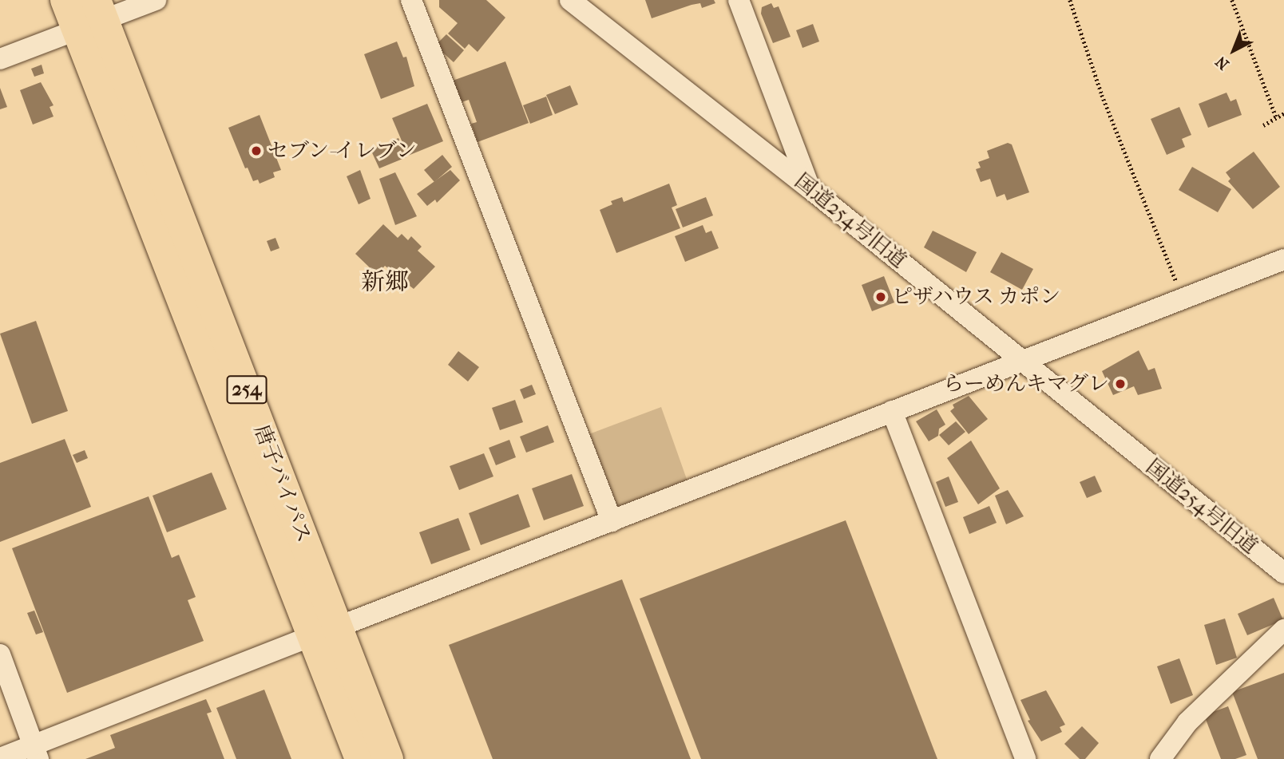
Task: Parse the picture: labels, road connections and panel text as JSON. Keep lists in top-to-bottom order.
{
  "streets": {
    "highway": ["254", "唐子バイパス"],
    "street": ["国道254号旧道"]
  },
  "crossings": [
    ["254", "唐子バイパス"]
  ],
  "districts": ["新郷"],
  "places": ["セブン-イレブン", "ピザハウス カポン", "らーめんキマグレ"],
  "north": "bottom left"
}
